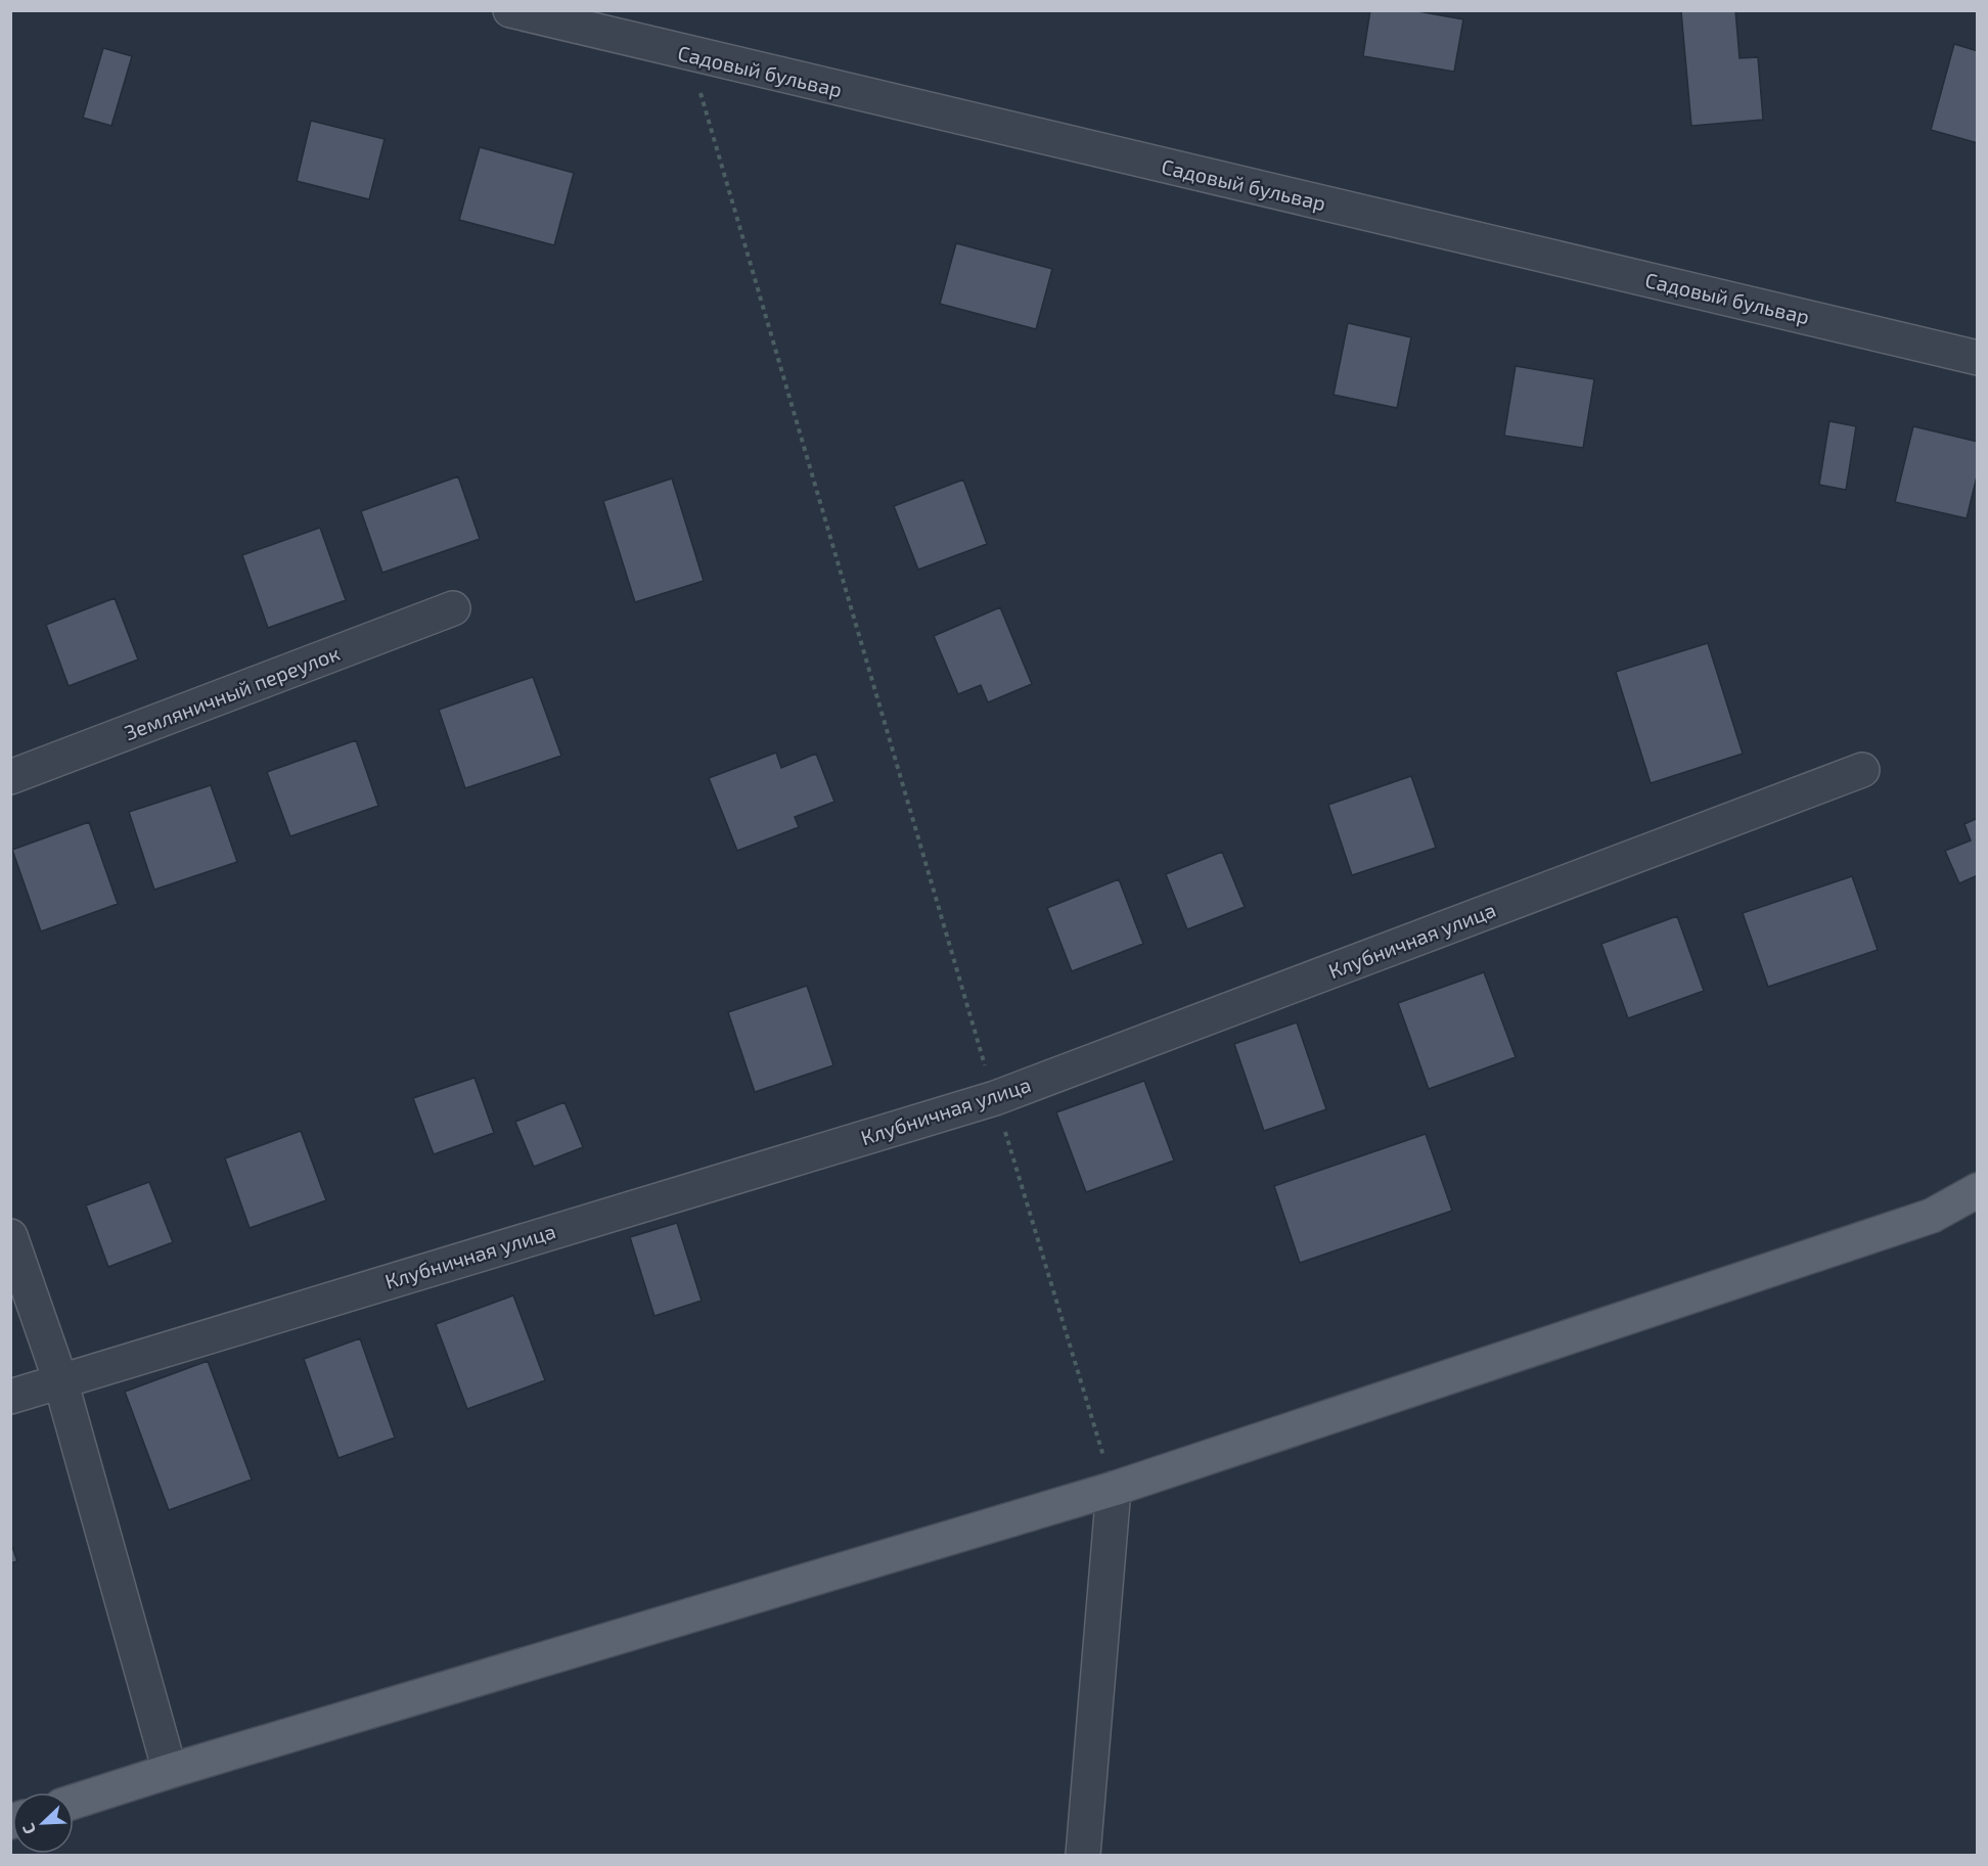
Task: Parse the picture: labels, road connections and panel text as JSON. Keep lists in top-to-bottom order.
{
  "streets": {
    "street": ["Садовый бульвар", "Земляничный переулок", "Клубничная улица"]
  },
  "north": "bottom left"
}
